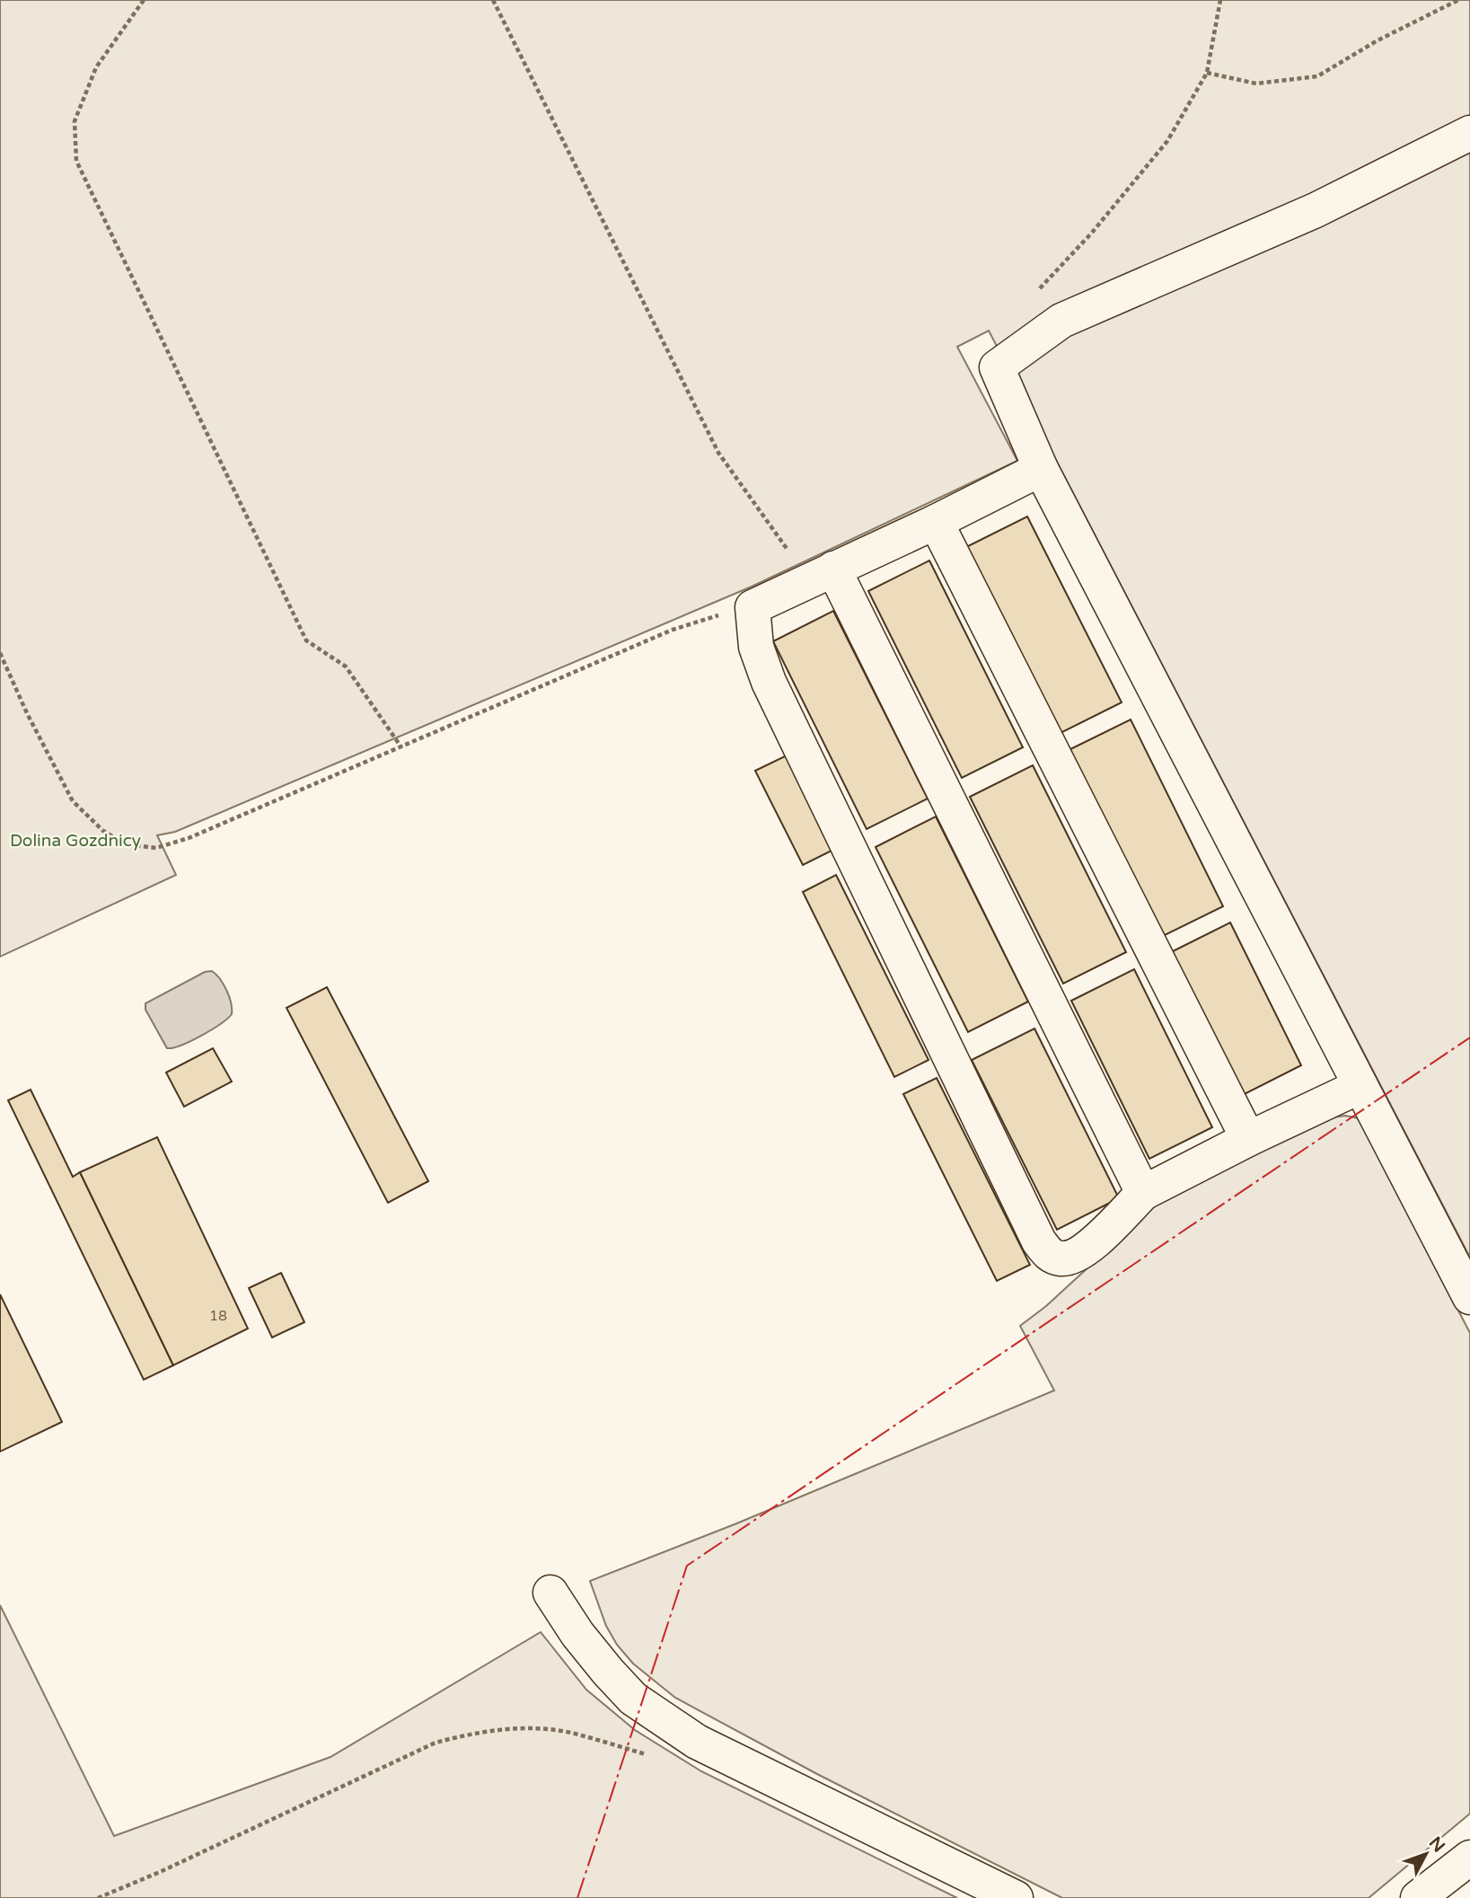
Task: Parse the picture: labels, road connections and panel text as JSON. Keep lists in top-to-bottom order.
{
  "parks": ["Dolina Gozdnicy"],
  "house_numbers": ["18"],
  "north": "top right"
}
